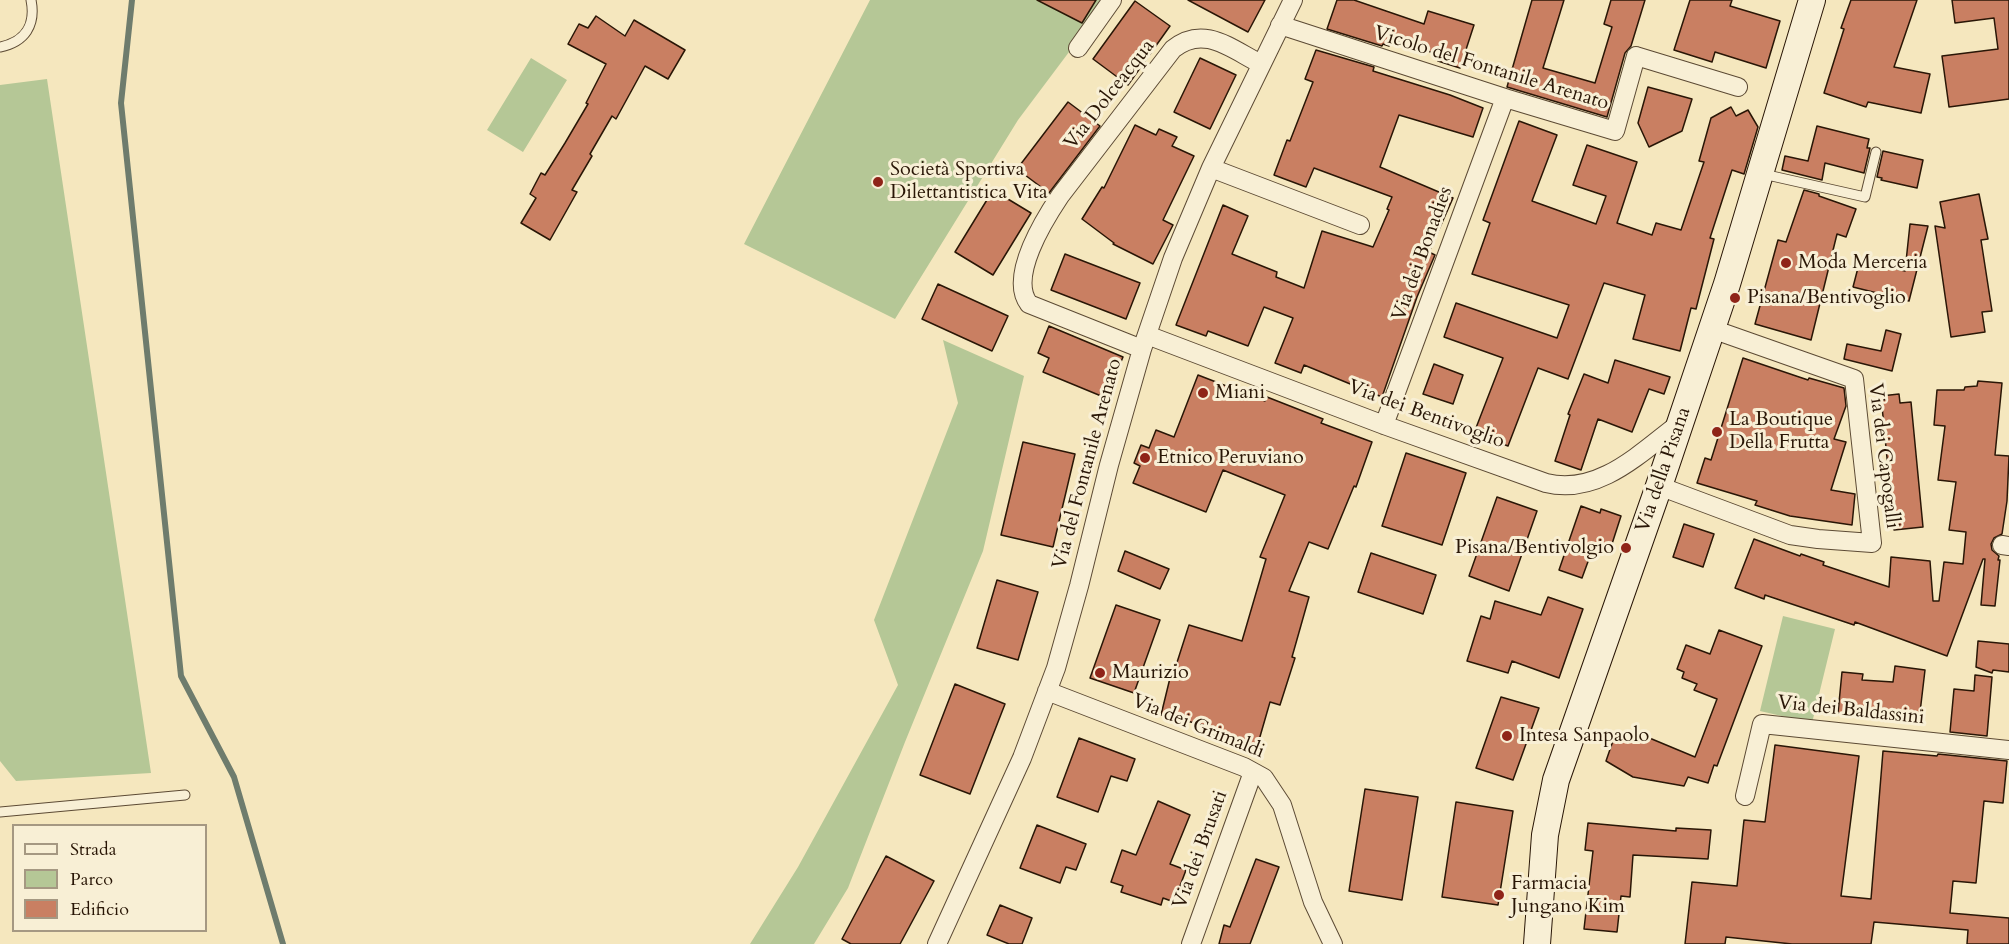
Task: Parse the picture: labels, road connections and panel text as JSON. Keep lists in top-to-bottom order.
{
  "streets": {
    "main road": ["Via della Pisana"],
    "street": [
      "Vicolo del Fontanile Arenato",
      "Via Dolceacqua",
      "Via dei Bonadies",
      "Via dei Bentivoglio",
      "Via dei Capogalli",
      "Via del Fontanile Arenato",
      "Via dei Baldassini",
      "Via dei Grimaldi",
      "Via dei Brusati"
    ]
  },
  "crossings": [
    ["Vicolo del Fontanile Arenato", "Via dei Bonadies"],
    ["Vicolo del Fontanile Arenato", "Via del Fontanile Arenato"],
    ["Via Dolceacqua", "Via dei Bentivoglio"],
    ["Via Dolceacqua", "Via del Fontanile Arenato"],
    ["Via dei Bonadies", "Via dei Bentivoglio"],
    ["Via dei Bentivoglio", "Via del Fontanile Arenato"],
    ["Via dei Bentivoglio", "Via della Pisana"],
    ["Via dei Capogalli", "Via della Pisana"],
    ["Via del Fontanile Arenato", "Via dei Grimaldi"],
    ["Via dei Grimaldi", "Via dei Brusati"]
  ],
  "places": [
    "Società Sportiva Dilettantistica Vita",
    "Moda Merceria",
    "Pisana/Bentivoglio",
    "Miani",
    "La Boutique Della Frutta",
    "Etnico Peruviano",
    "Pisana/Bentivolgio",
    "Maurizio",
    "Intesa Sanpaolo",
    "Farmacia Jungano Kim"
  ],
  "legend": ["Strada", "Parco", "Edificio"]
}
